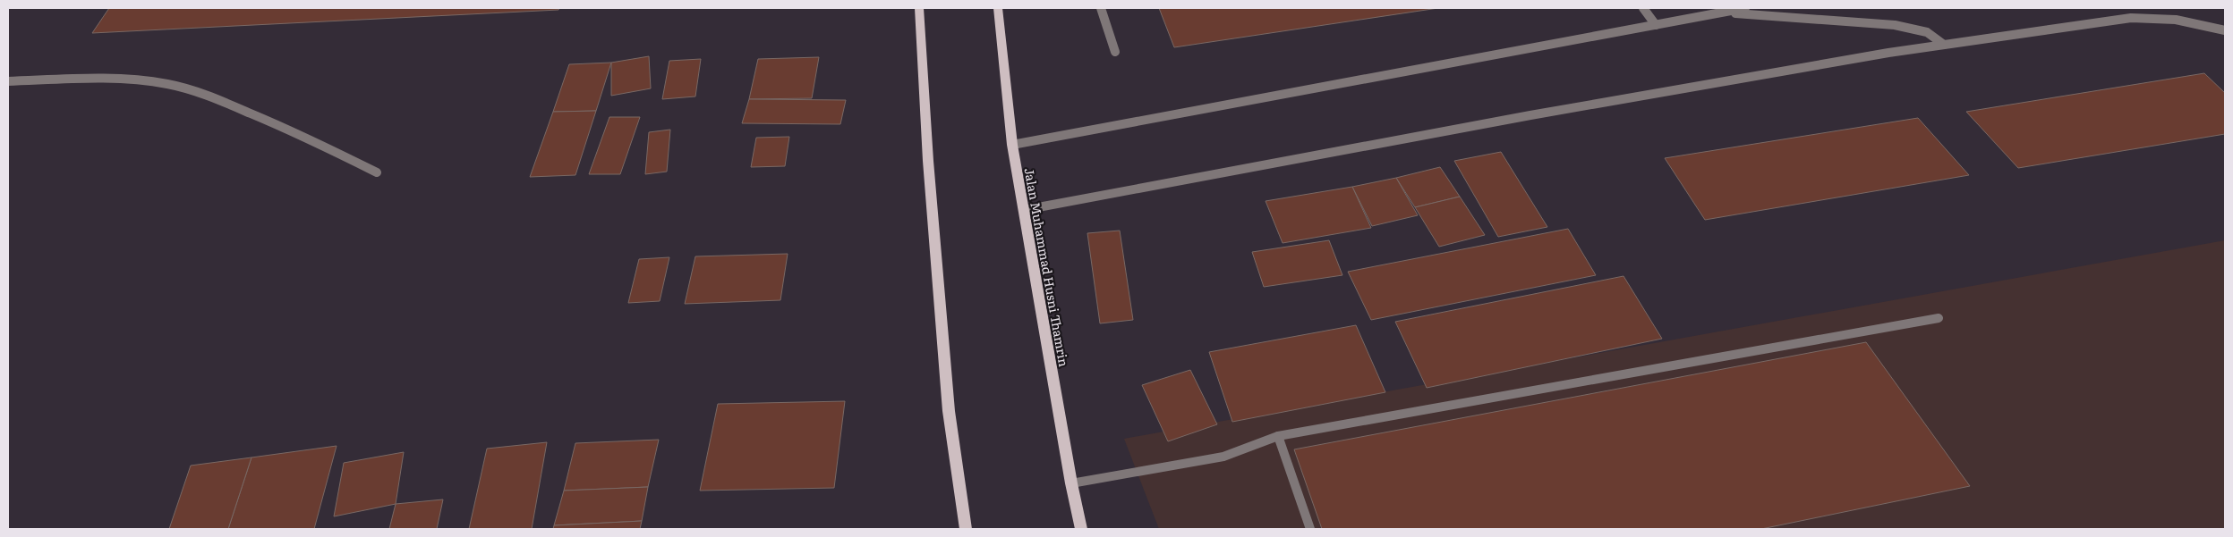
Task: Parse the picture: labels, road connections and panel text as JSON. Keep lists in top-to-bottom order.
{
  "streets": {
    "main road": ["Jalan Muhammad Husni Thamrin"]
  }
}
